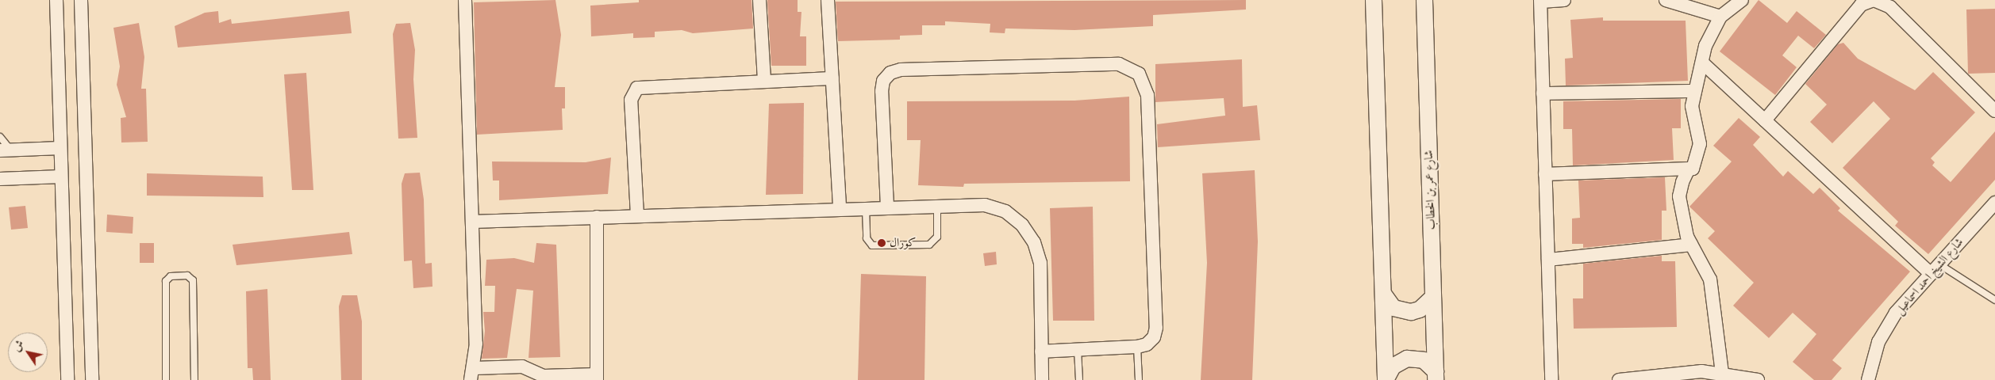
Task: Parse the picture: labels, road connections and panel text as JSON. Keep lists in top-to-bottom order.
{
  "streets": {
    "street": ["شارع عمر بن الخطاب", "شارع الشيخ احمد اسماعيل"]
  },
  "places": ["كورال"],
  "north": "top left"
}
